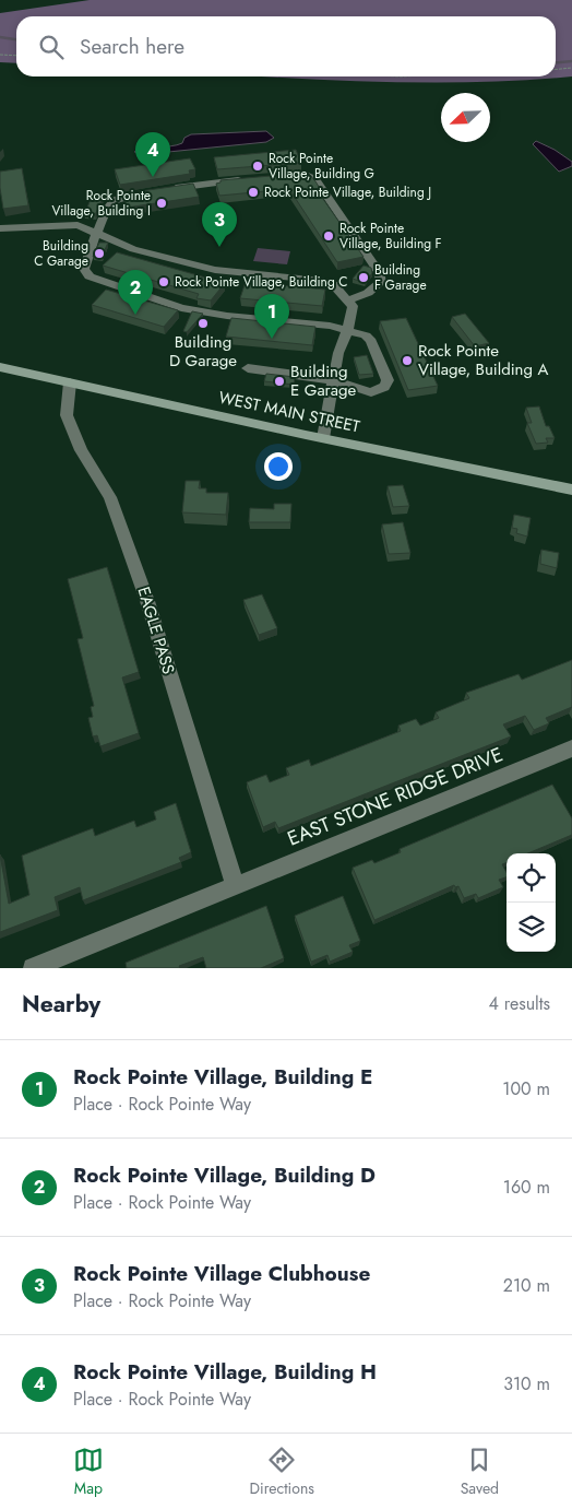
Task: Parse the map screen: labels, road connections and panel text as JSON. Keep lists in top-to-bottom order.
{
  "streets": {
    "main road": ["WEST MAIN STREET"],
    "street": ["EAGLE PASS", "EAST STONE RIDGE DRIVE"]
  },
  "crossings": [
    ["WEST MAIN STREET", "EAGLE PASS"],
    ["EAGLE PASS", "EAST STONE RIDGE DRIVE"]
  ],
  "places": [
    "Rock Pointe Village, Building G",
    "Rock Pointe Village, Building J",
    "Rock Pointe Village, Building I",
    "Rock Pointe Village, Building F",
    "Building C Garage",
    "Building F Garage",
    "Rock Pointe Village, Building C",
    "Building D Garage",
    "Rock Pointe Village, Building A",
    "Building E Garage"
  ],
  "north": "bottom left",
  "page": {
    "search": "Search here",
    "pins": [
      "4",
      "3",
      "2",
      "1"
    ],
    "heading": ["Nearby", "4 results"],
    "list": [
      {
        "mark": "1",
        "name": "Rock Pointe Village, Building E",
        "note": "Place · Rock Pointe Way",
        "value": "100 m"
      },
      {
        "mark": "2",
        "name": "Rock Pointe Village, Building D",
        "note": "Place · Rock Pointe Way",
        "value": "160 m"
      },
      {
        "mark": "3",
        "name": "Rock Pointe Village Clubhouse",
        "note": "Place · Rock Pointe Way",
        "value": "210 m"
      },
      {
        "mark": "4",
        "name": "Rock Pointe Village, Building H",
        "note": "Place · Rock Pointe Way",
        "value": "310 m"
      }
    ],
    "nav": ["Map", "Directions", "Saved"]
  }
}
